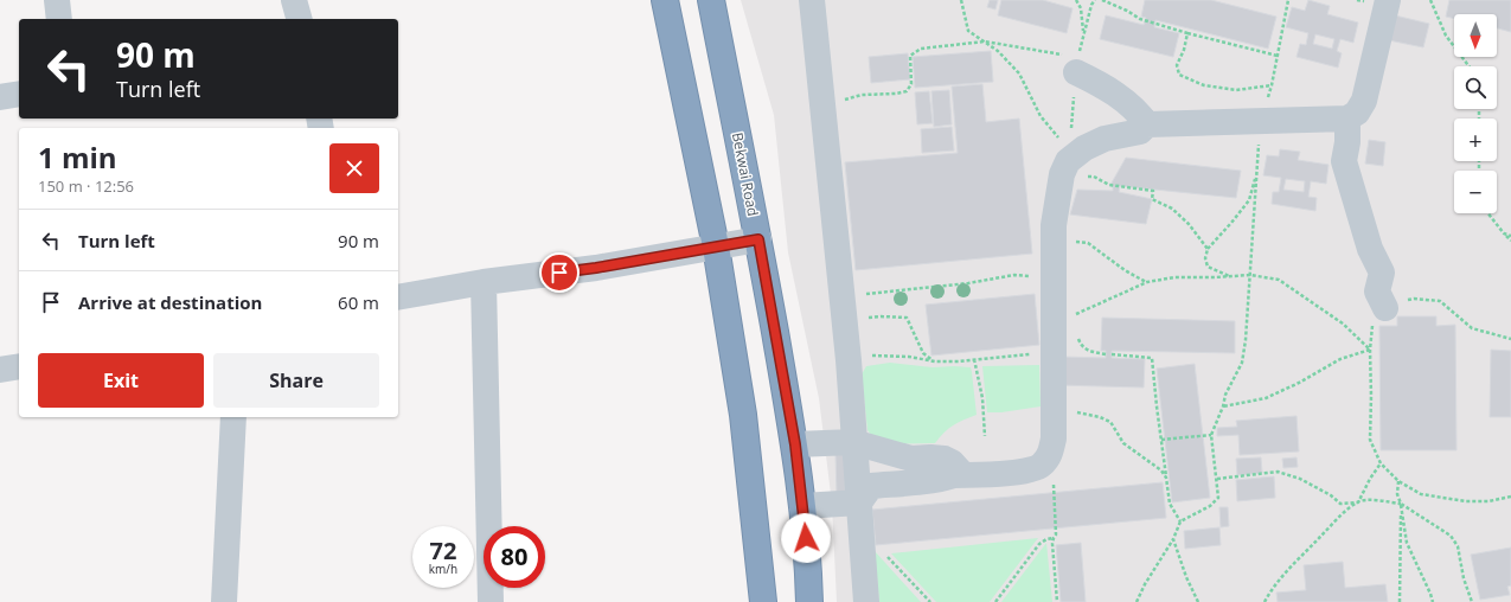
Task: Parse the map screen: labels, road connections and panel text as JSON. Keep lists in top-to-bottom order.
{
  "streets": {
    "highway": ["Bekwai Road"]
  },
  "north": "bottom",
  "page": {
    "map_buttons": ["+", "−"],
    "turn": ["90 m", "Turn left"],
    "heading": ["1 min", "150 m · 12:56"],
    "list": [
      {
        "name": "Turn left",
        "value": "90 m"
      },
      {
        "name": "Arrive at destination",
        "value": "60 m"
      }
    ],
    "buttons": ["Exit", "Share"],
    "speed": "72 km/h",
    "limit": "80"
  }
}
